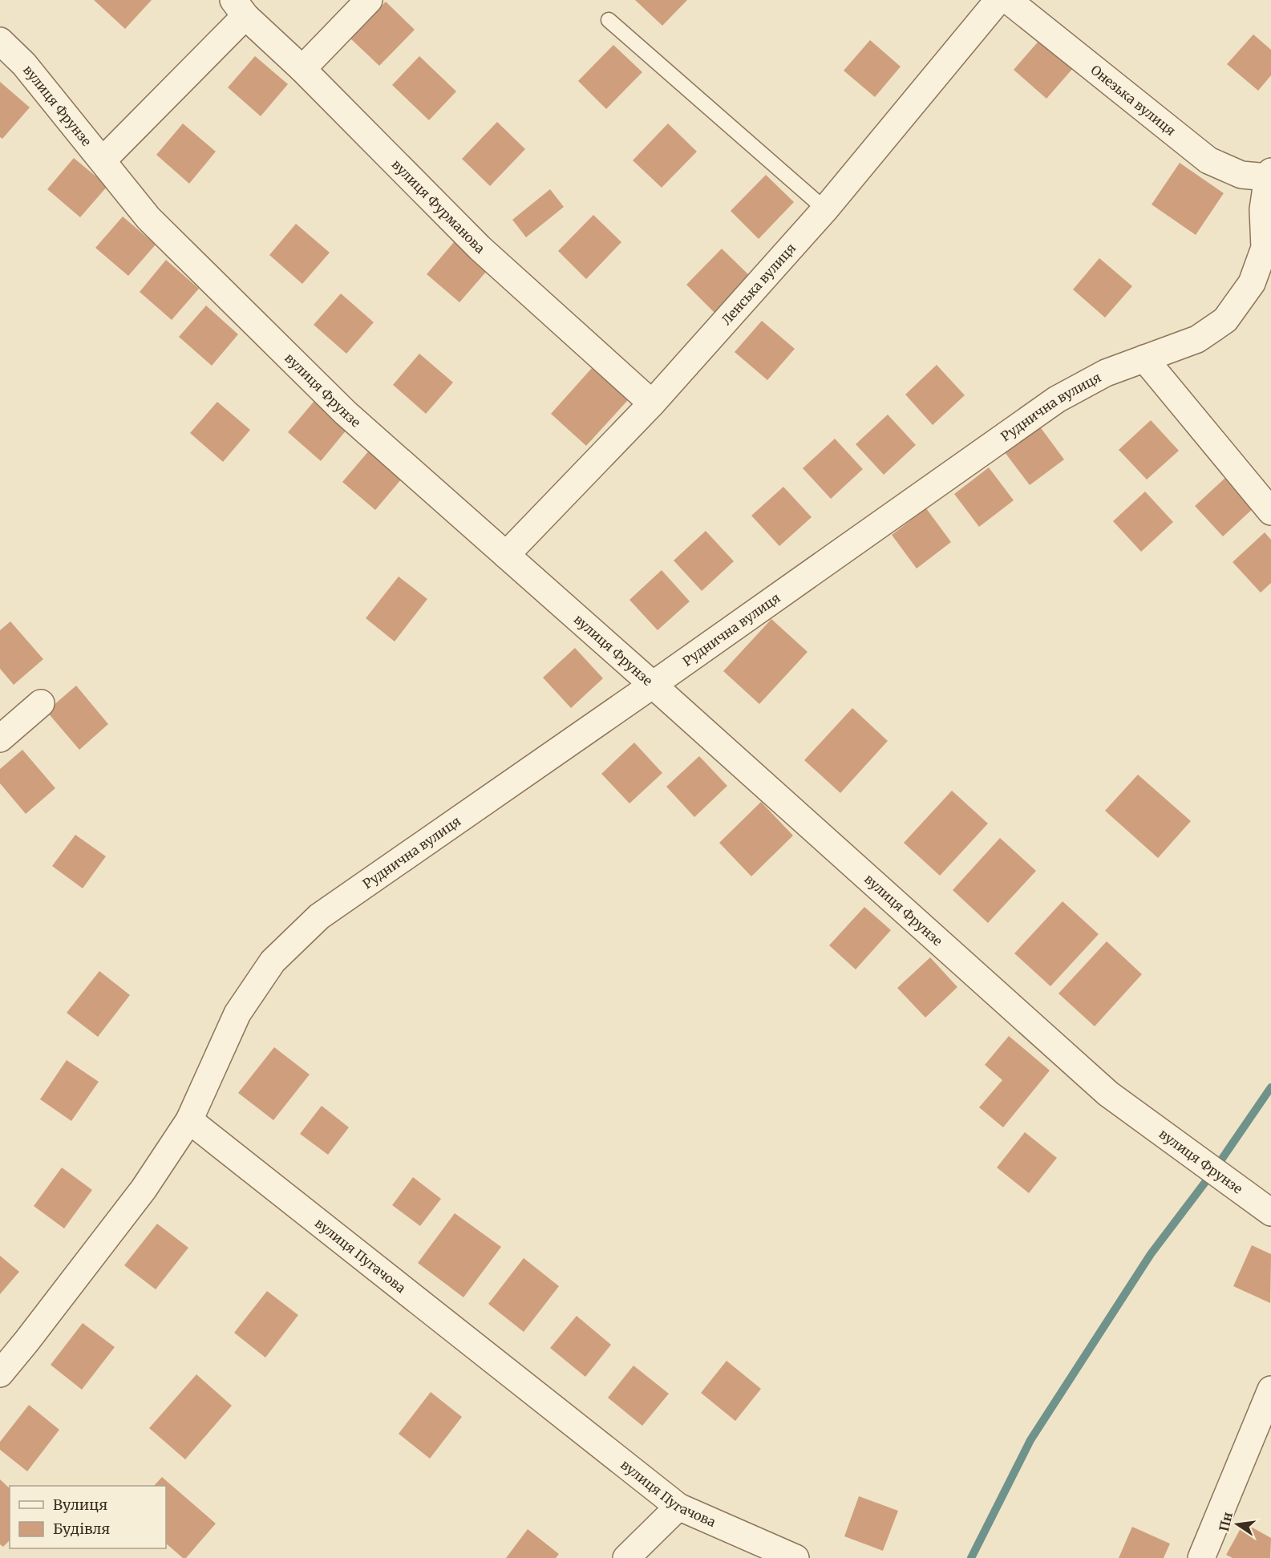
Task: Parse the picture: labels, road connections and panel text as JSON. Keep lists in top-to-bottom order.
{
  "streets": {
    "street": [
      "Онезька вулиця",
      "вулиця Фрунзе",
      "вулиця Фурманова",
      "Ленська вулиця",
      "Руднична вулиця",
      "вулиця Пугачова"
    ]
  },
  "crossings": [
    ["Онезька вулиця", "Ленська вулиця"],
    ["Онезька вулиця", "Руднична вулиця"],
    ["вулиця Фрунзе", "Ленська вулиця"],
    ["вулиця Фрунзе", "Руднична вулиця"],
    ["вулиця Фурманова", "Ленська вулиця"],
    ["Руднична вулиця", "вулиця Пугачова"]
  ],
  "legend": ["Вулиця", "Будівля"],
  "north": "left"
}
